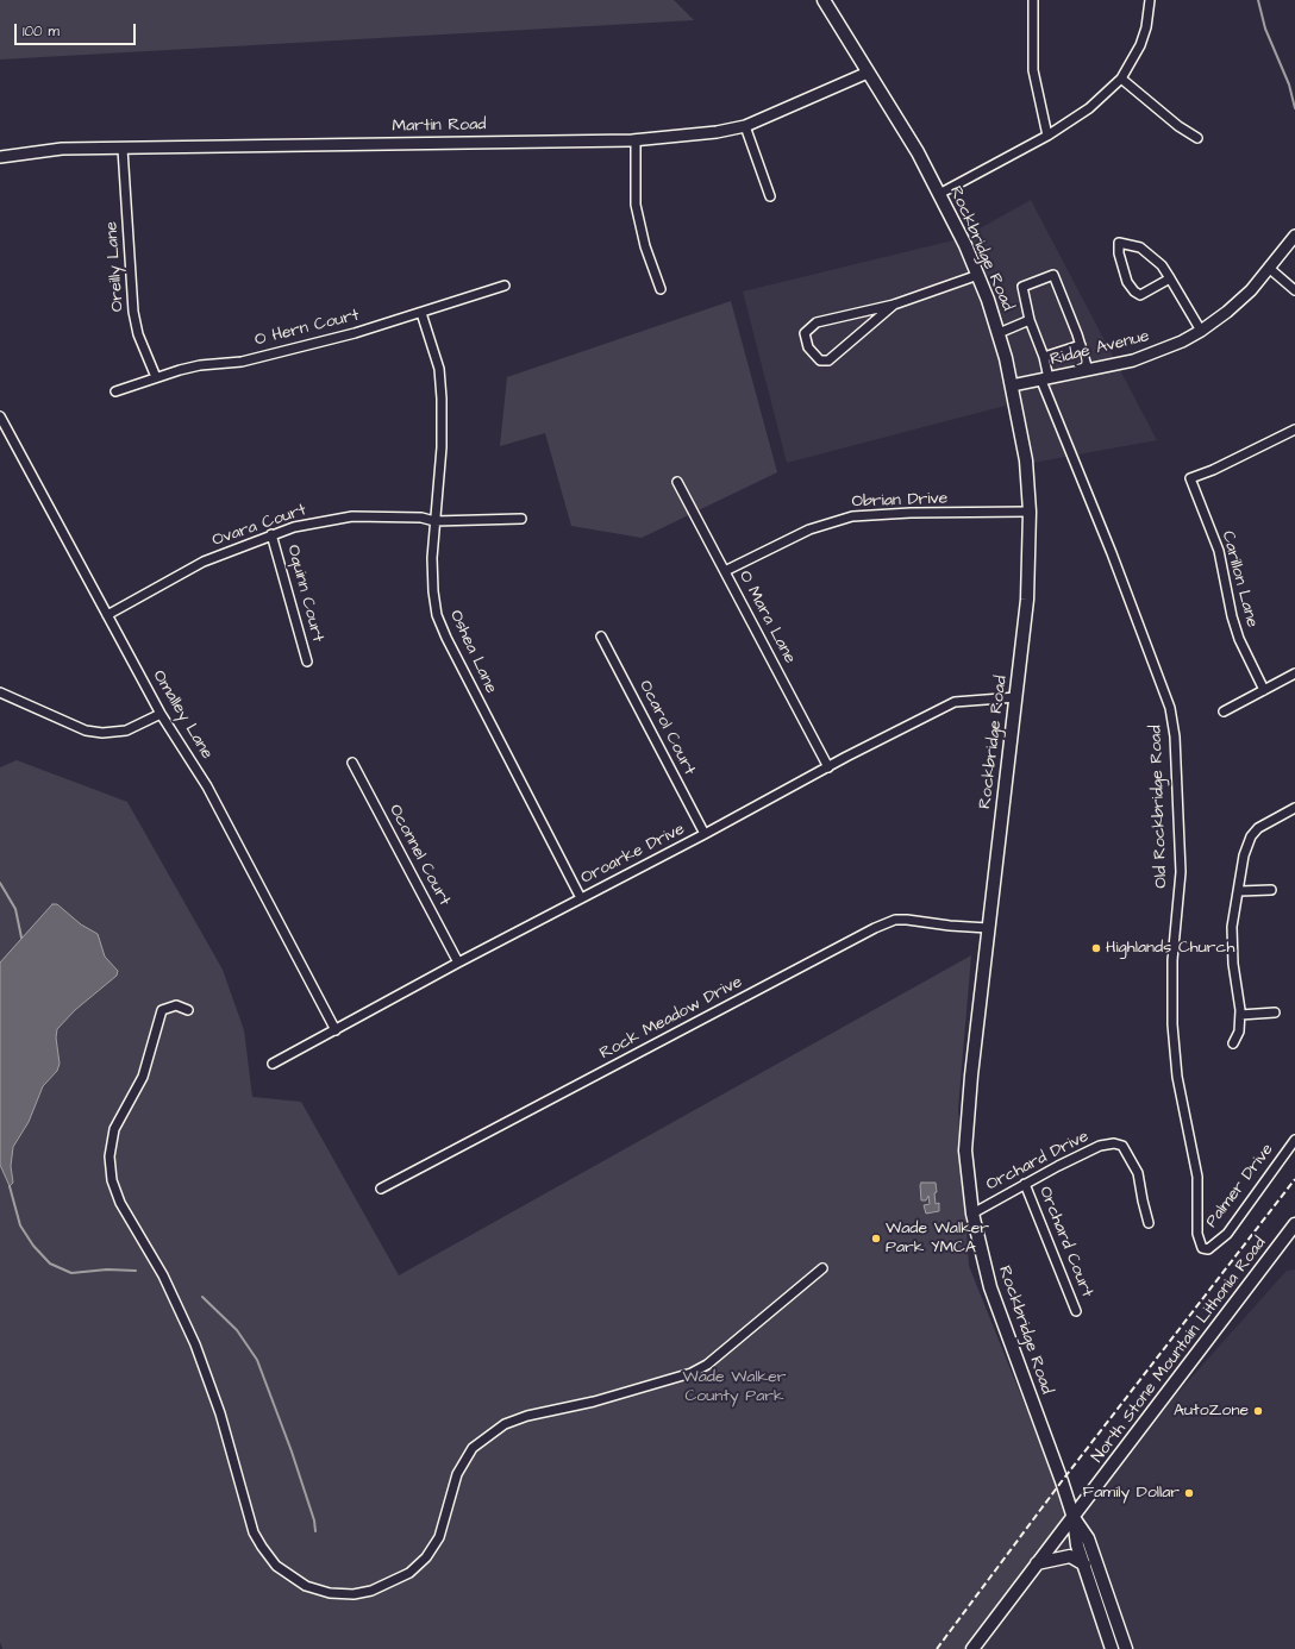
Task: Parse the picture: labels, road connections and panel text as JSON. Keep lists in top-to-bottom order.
{
  "streets": {
    "main road": ["Rockbridge Road", "North Stone Mountain Lithonia Road"],
    "street": [
      "Martin Road",
      "Oreilly Lane",
      "O Hern Court",
      "Ridge Avenue",
      "Obrian Drive",
      "Ovara Court",
      "Carillon Lane",
      "Oquinn Court",
      "O Mara Lane",
      "Oshea Lane",
      "Omalley Lane",
      "Ocarol Court",
      "Old Rockbridge Road",
      "Oroarke Drive",
      "Oconnel Court",
      "Rock Meadow Drive",
      "Orchard Drive",
      "Palmer Drive",
      "Orchard Court"
    ]
  },
  "crossings": [
    ["Martin Road", "Rockbridge Road"],
    ["Martin Road", "Oreilly Lane"],
    ["Rockbridge Road", "Ridge Avenue"],
    ["Rockbridge Road", "Obrian Drive"],
    ["Rockbridge Road", "Oroarke Drive"],
    ["Rockbridge Road", "Rock Meadow Drive"],
    ["Rockbridge Road", "Orchard Drive"],
    ["Rockbridge Road", "North Stone Mountain Lithonia Road"],
    ["Oreilly Lane", "O Hern Court"],
    ["O Hern Court", "Oshea Lane"],
    ["Ridge Avenue", "Old Rockbridge Road"],
    ["Obrian Drive", "O Mara Lane"],
    ["Ovara Court", "Oquinn Court"],
    ["Ovara Court", "Oshea Lane"],
    ["Ovara Court", "Omalley Lane"],
    ["O Mara Lane", "Oroarke Drive"],
    ["Oshea Lane", "Oroarke Drive"],
    ["Omalley Lane", "Oroarke Drive"],
    ["Ocarol Court", "Oroarke Drive"],
    ["Old Rockbridge Road", "Palmer Drive"],
    ["Oroarke Drive", "Oconnel Court"],
    ["Orchard Drive", "Orchard Court"]
  ],
  "parks": ["Wade Walker County Park"],
  "places": [
    "Highlands Church",
    "Wade Walker Park YMCA",
    "AutoZone",
    "Family Dollar"
  ],
  "scale_bar": "100 m"
}
